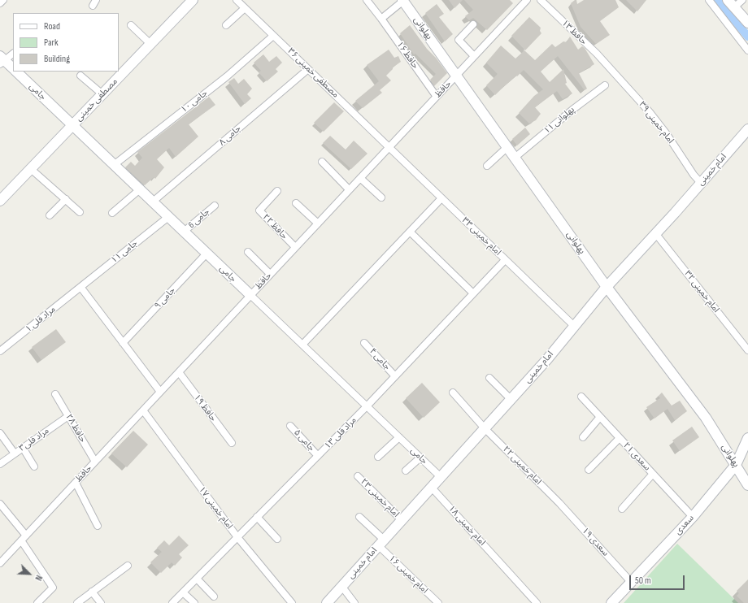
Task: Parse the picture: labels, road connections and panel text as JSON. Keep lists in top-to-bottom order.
{
  "streets": {
    "main road": [
      "پهلوانی",
      "جامی",
      "مصطفی خمینی",
      "امام خمینی",
      "سعدی"
    ],
    "street": [
      "حافظ ۱۳",
      "حافظ ۱۶",
      "مصطفی خمینی ۳۶",
      "حافظ",
      "جامی ۱۰",
      "پهلوانی ۱۱",
      "امام خمینی ۳۹",
      "جامی ۸",
      "جامی 6",
      "حافظ ۲۲",
      "امام خمینی ۳۳",
      "جامی ۱۱",
      "امام خمینی ۳۲",
      "جامی ۹",
      "مراد قلی ۱",
      "جامی ۴",
      "حافظ ۱۹",
      "حافظ ۲۸",
      "مراد قلی ۱۳",
      "مراد قلی۳",
      "جامی ۵",
      "سعدی ۲۱",
      "امام خمینی ۲۲",
      "امام خمینی ۲۳",
      "امام خمینی ۱۷",
      "امام خمینی ۱۸",
      "سعدی ۱۹",
      "امام خمینی ۱۶"
    ]
  },
  "crossings": [
    ["پهلوانی", "حافظ"],
    ["پهلوانی", "پهلوانی ۱۱"],
    ["پهلوانی", "امام خمینی"],
    ["پهلوانی", "سعدی"],
    ["حافظ ۱۳", "امام خمینی ۳۹"],
    ["حافظ ۱۶", "حافظ"],
    ["مصطفی خمینی ۳۶", "حافظ"],
    ["مصطفی خمینی ۳۶", "جامی ۱۰"],
    ["مصطفی خمینی ۳۶", "جامی ۸"],
    ["مصطفی خمینی ۳۶", "امام خمینی ۳۳"],
    ["حافظ", "جامی"],
    ["حافظ", "حافظ ۲۲"],
    ["حافظ", "امام خمینی ۳۳"],
    ["حافظ", "حافظ ۱۹"],
    ["حافظ", "حافظ ۲۸"],
    ["حافظ", "امام خمینی ۱۷"],
    ["جامی", "مصطفی خمینی"],
    ["جامی", "جامی ۱۰"],
    ["جامی", "جامی ۸"],
    ["جامی", "امام خمینی"],
    ["جامی", "جامی 6"],
    ["جامی", "جامی ۱۱"],
    ["جامی", "جامی ۹"],
    ["جامی", "مراد قلی ۱۳"],
    ["امام خمینی ۳۹", "امام خمینی"],
    ["امام خمینی", "امام خمینی ۳۳"],
    ["امام خمینی", "امام خمینی ۳۲"],
    ["امام خمینی", "امام خمینی ۲۲"],
    ["امام خمینی", "امام خمینی ۲۳"],
    ["امام خمینی", "امام خمینی ۱۸"],
    ["امام خمینی", "امام خمینی ۱۶"],
    ["امام خمینی ۳۳", "مراد قلی ۱۳"],
    ["جامی ۱۱", "مراد قلی ۱"],
    ["جامی ۴", "مراد قلی ۱۳"],
    ["حافظ ۲۸", "مراد قلی۳"],
    ["مراد قلی ۱۳", "جامی ۵"],
    ["مراد قلی ۱۳", "امام خمینی ۱۷"],
    ["سعدی ۲۱", "سعدی"],
    ["امام خمینی ۲۲", "سعدی ۱۹"],
    ["سعدی", "سعدی ۱۹"]
  ],
  "legend": ["Road", "Park", "Building"],
  "scale_bar": "50 m",
  "north": "bottom right"
}
